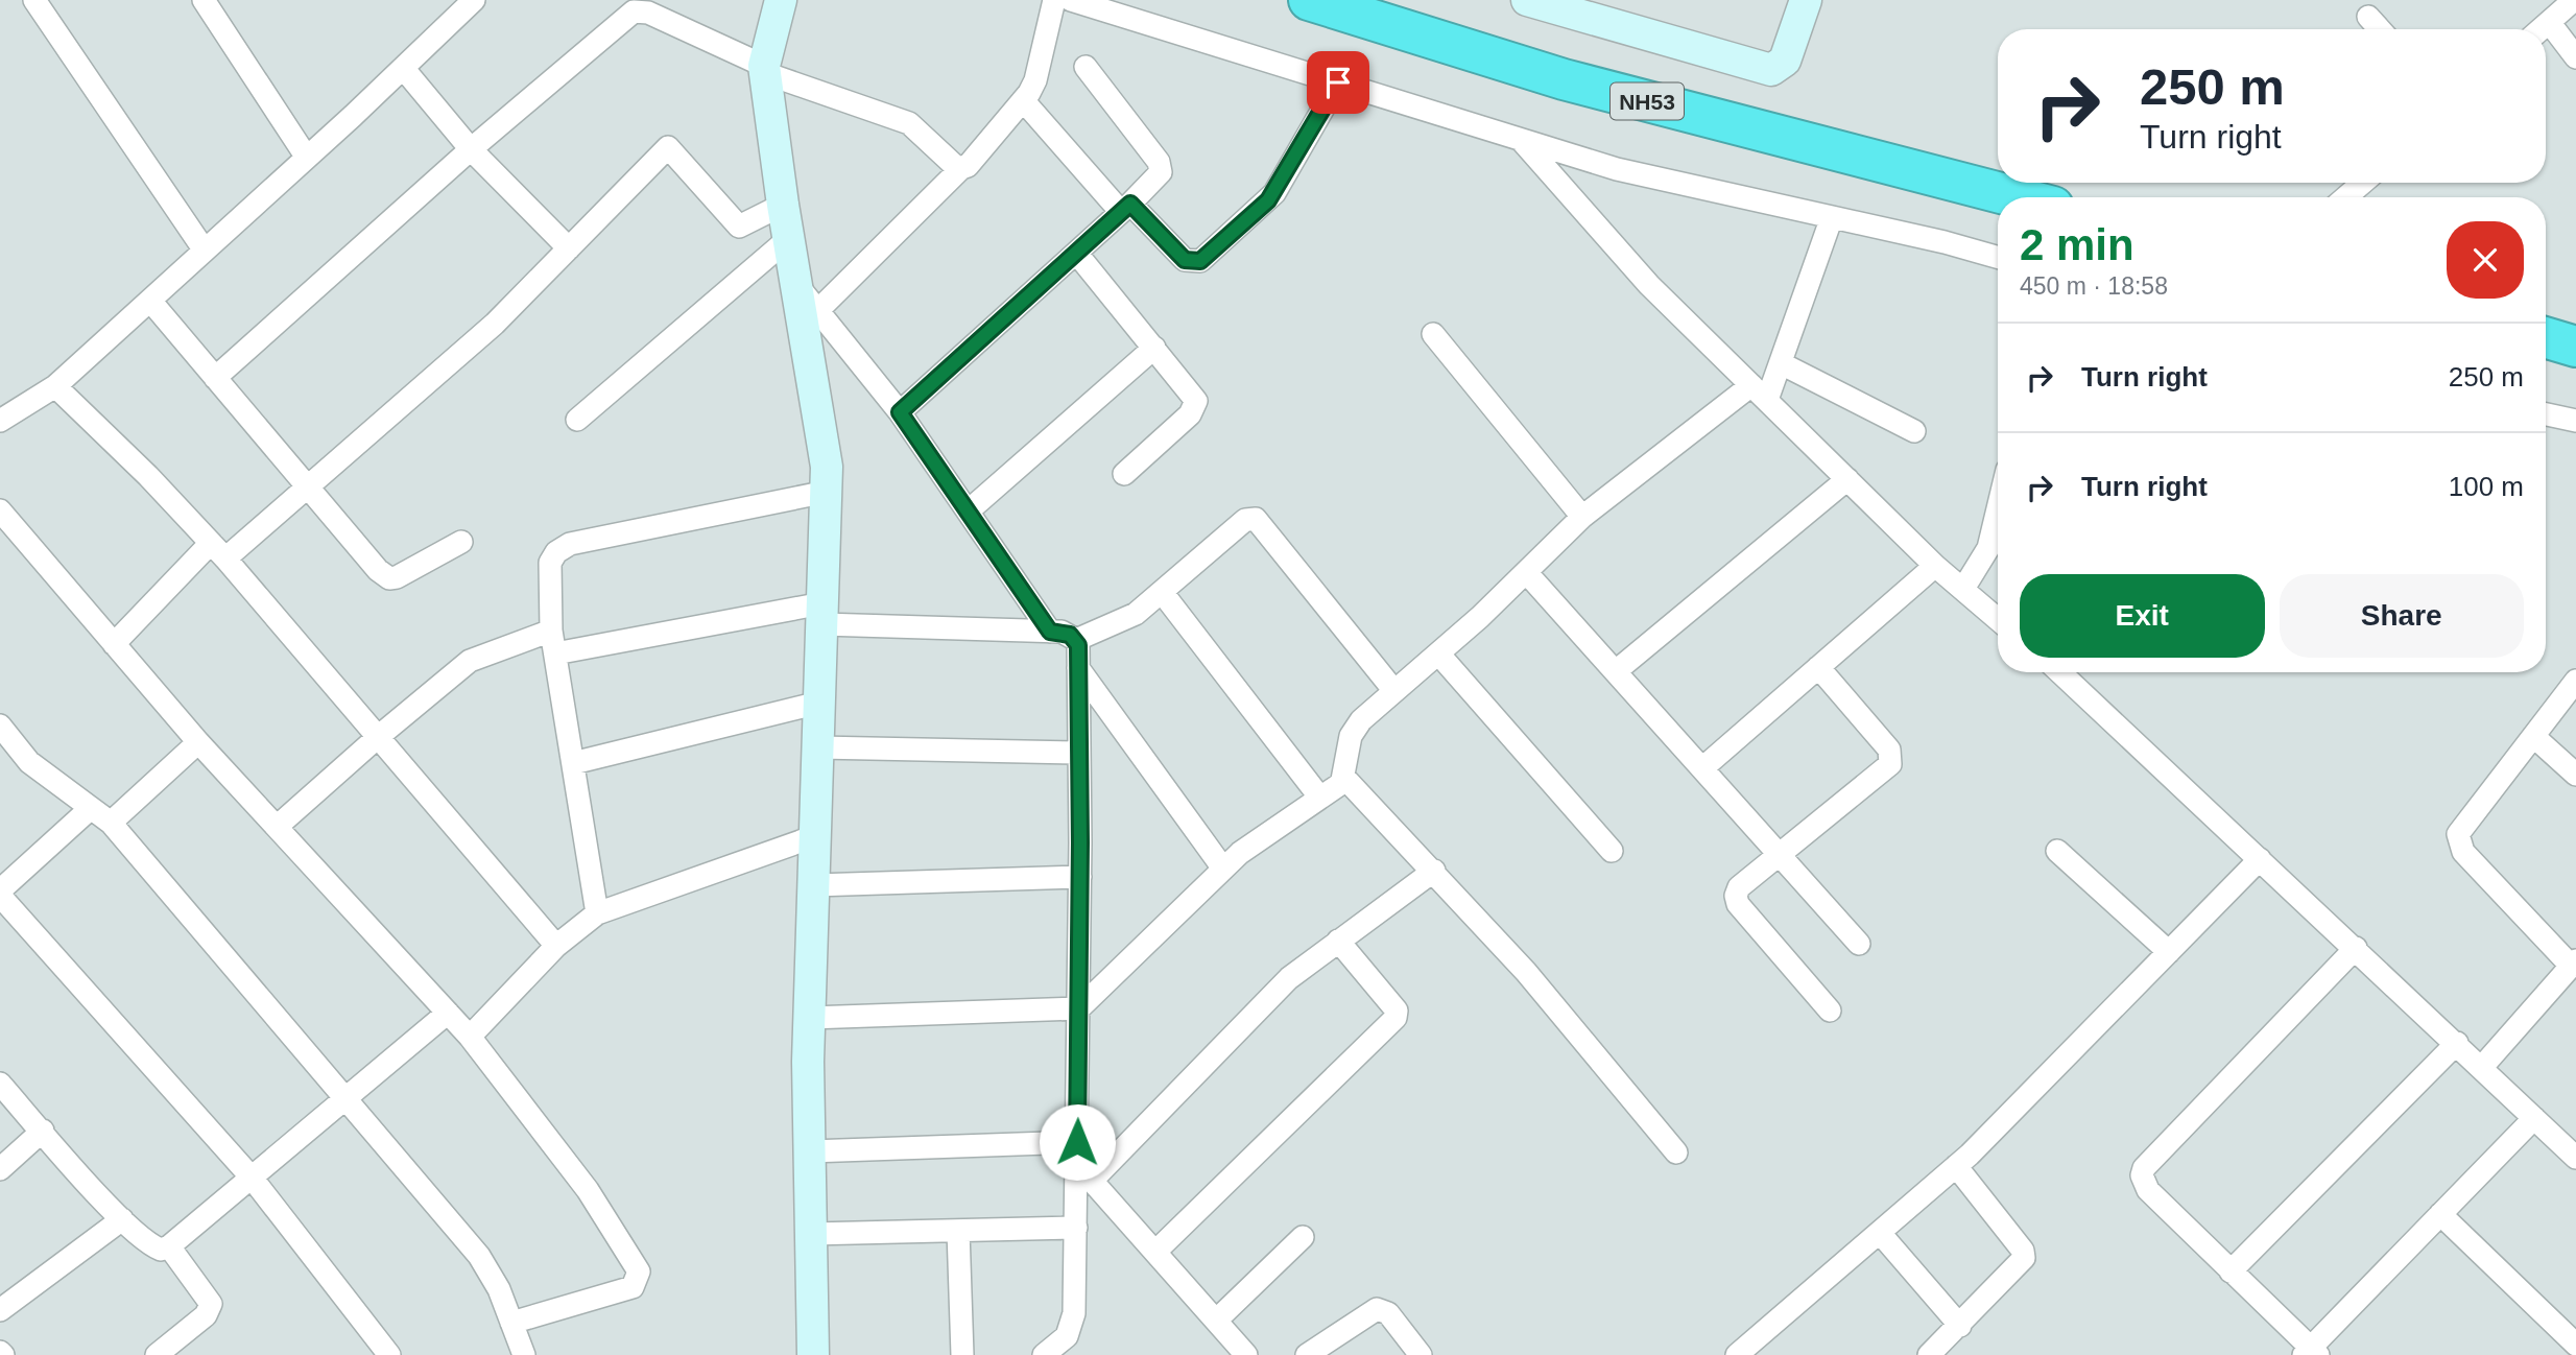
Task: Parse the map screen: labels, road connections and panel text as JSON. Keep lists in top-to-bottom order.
{
  "streets": {
    "highway": ["NH53"]
  },
  "page": {
    "turn": ["250 m", "Turn right"],
    "heading": ["2 min", "450 m · 18:58"],
    "list": [
      {
        "name": "Turn right",
        "value": "250 m"
      },
      {
        "name": "Turn right",
        "value": "100 m"
      }
    ],
    "buttons": ["Exit", "Share"]
  }
}
